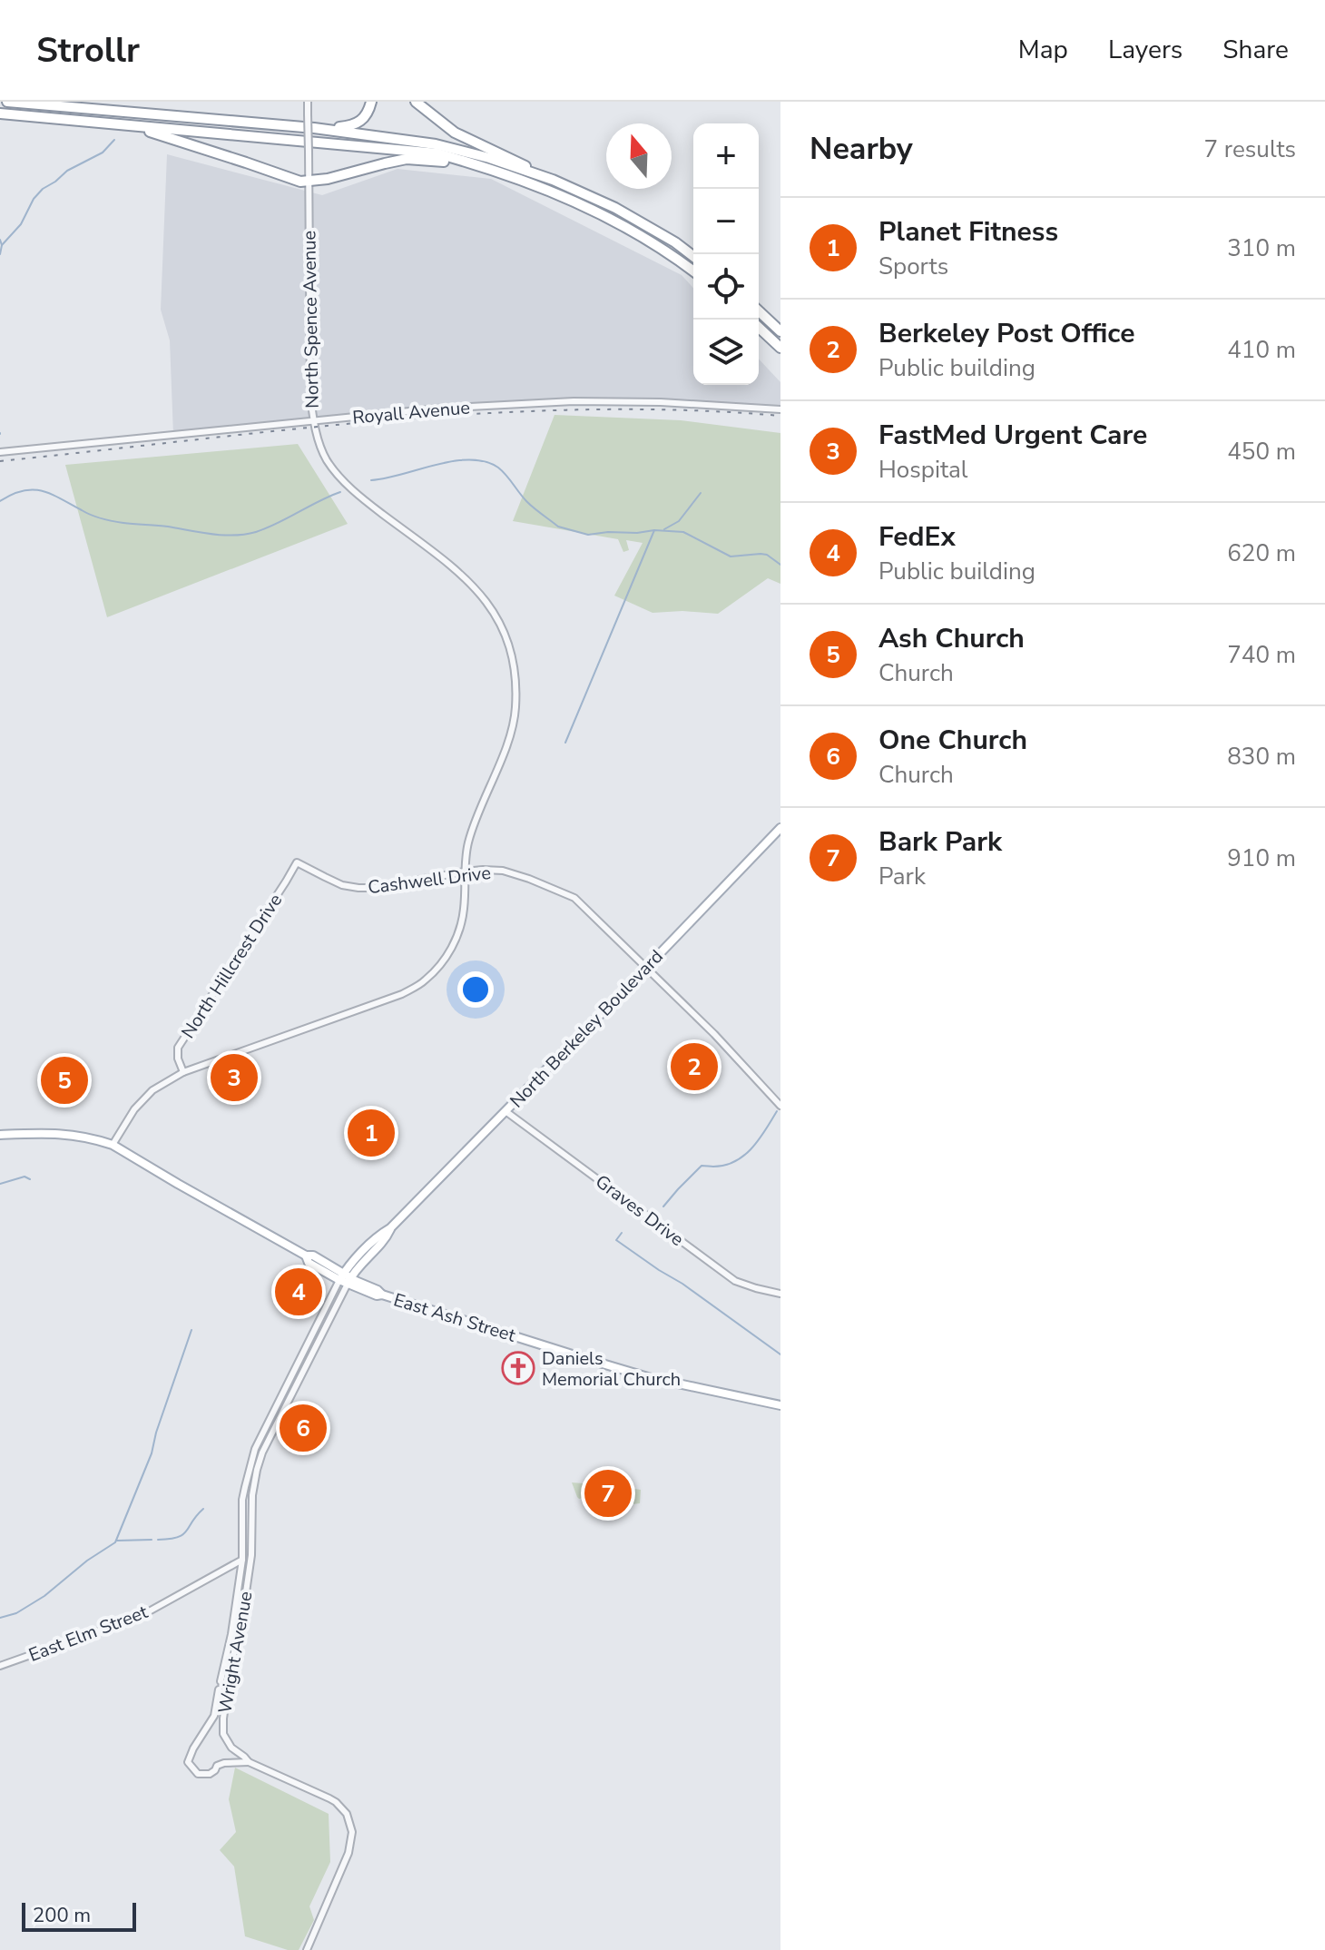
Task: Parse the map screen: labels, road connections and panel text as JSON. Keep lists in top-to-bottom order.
{
  "streets": {
    "main road": ["North Berkeley Boulevard", "East Ash Street"],
    "street": [
      "North Spence Avenue",
      "Royall Avenue",
      "Cashwell Drive",
      "North Hillcrest Drive",
      "Graves Drive",
      "East Elm Street",
      "Wright Avenue"
    ]
  },
  "crossings": [
    ["North Spence Avenue", "Royall Avenue"],
    ["North Spence Avenue", "Cashwell Drive"],
    ["North Spence Avenue", "North Hillcrest Drive"],
    ["North Spence Avenue", "East Ash Street"],
    ["Cashwell Drive", "North Hillcrest Drive"],
    ["Cashwell Drive", "North Berkeley Boulevard"],
    ["North Berkeley Boulevard", "Graves Drive"],
    ["North Berkeley Boulevard", "East Ash Street"],
    ["North Berkeley Boulevard", "Wright Avenue"],
    ["East Ash Street", "Wright Avenue"],
    ["East Elm Street", "Wright Avenue"]
  ],
  "places": {
    "church": ["Daniels Memorial Church"]
  },
  "scale_bar": "200 m",
  "north": "top",
  "page": {
    "header": "Strollr",
    "nav": ["Map", "Layers", "Share"],
    "heading": ["Nearby", "7 results"],
    "map_buttons": ["+", "−"],
    "list": [
      {
        "mark": "1",
        "name": "Planet Fitness",
        "note": "Sports",
        "value": "310 m"
      },
      {
        "mark": "2",
        "name": "Berkeley Post Office",
        "note": "Public building",
        "value": "410 m"
      },
      {
        "mark": "3",
        "name": "FastMed Urgent Care",
        "note": "Hospital",
        "value": "450 m"
      },
      {
        "mark": "4",
        "name": "FedEx",
        "note": "Public building",
        "value": "620 m"
      },
      {
        "mark": "5",
        "name": "Ash Church",
        "note": "Church",
        "value": "740 m"
      },
      {
        "mark": "6",
        "name": "One Church",
        "note": "Church",
        "value": "830 m"
      },
      {
        "mark": "7",
        "name": "Bark Park",
        "note": "Park",
        "value": "910 m"
      }
    ],
    "pins": [
      "2",
      "3",
      "5",
      "1",
      "4",
      "6",
      "7"
    ],
    "scale": "200 m"
  }
}
